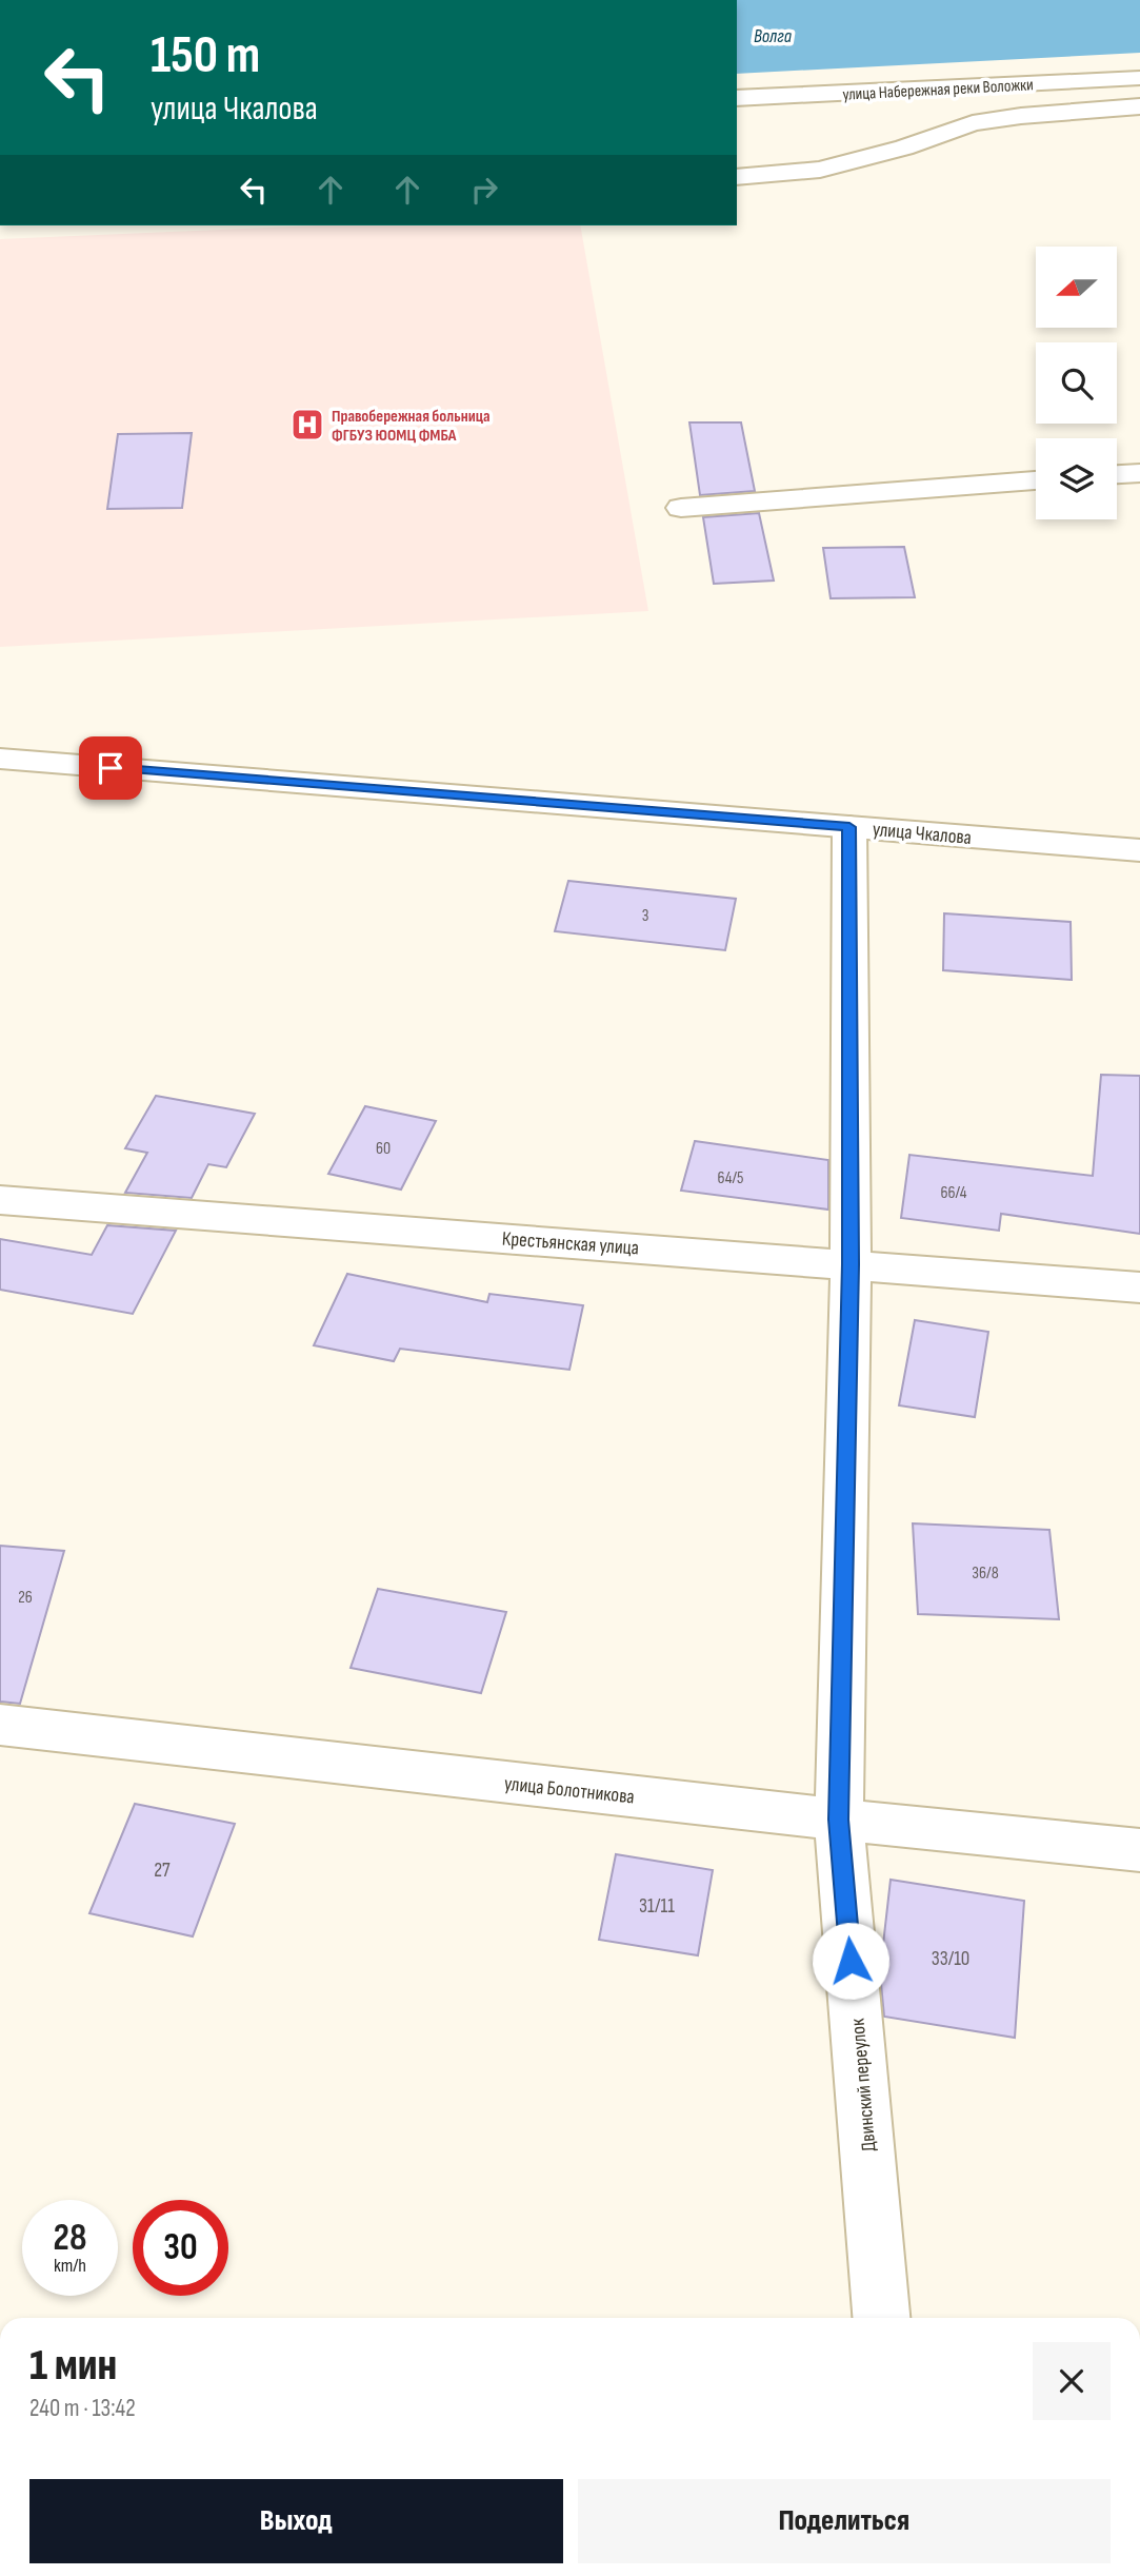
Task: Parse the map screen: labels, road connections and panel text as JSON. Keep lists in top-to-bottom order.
{
  "streets": {
    "street": [
      "улица Набережная реки Воложки",
      "улица Чкалова",
      "Крестьянская улица",
      "улица Болотникова",
      "Двинский переулок"
    ]
  },
  "crossings": [
    ["улица Чкалова", "Двинский переулок"],
    ["Крестьянская улица", "Двинский переулок"],
    ["улица Болотникова", "Двинский переулок"]
  ],
  "water": ["Волга"],
  "places": {
    "hospital": ["Правобережная больница ФГБУЗ ЮОМЦ ФМБА"]
  },
  "house_numbers": [
    "3",
    "60",
    "64/5",
    "66/4",
    "36/8",
    "26",
    "27",
    "31/11",
    "33/10"
  ],
  "north": "left",
  "page": {
    "turn": ["150 m", "улица Чкалова"],
    "speed": "28 km/h",
    "limit": "30",
    "heading": ["1 мин", "240 m · 13:42"],
    "buttons": ["Выход", "Поделиться"]
  }
}
